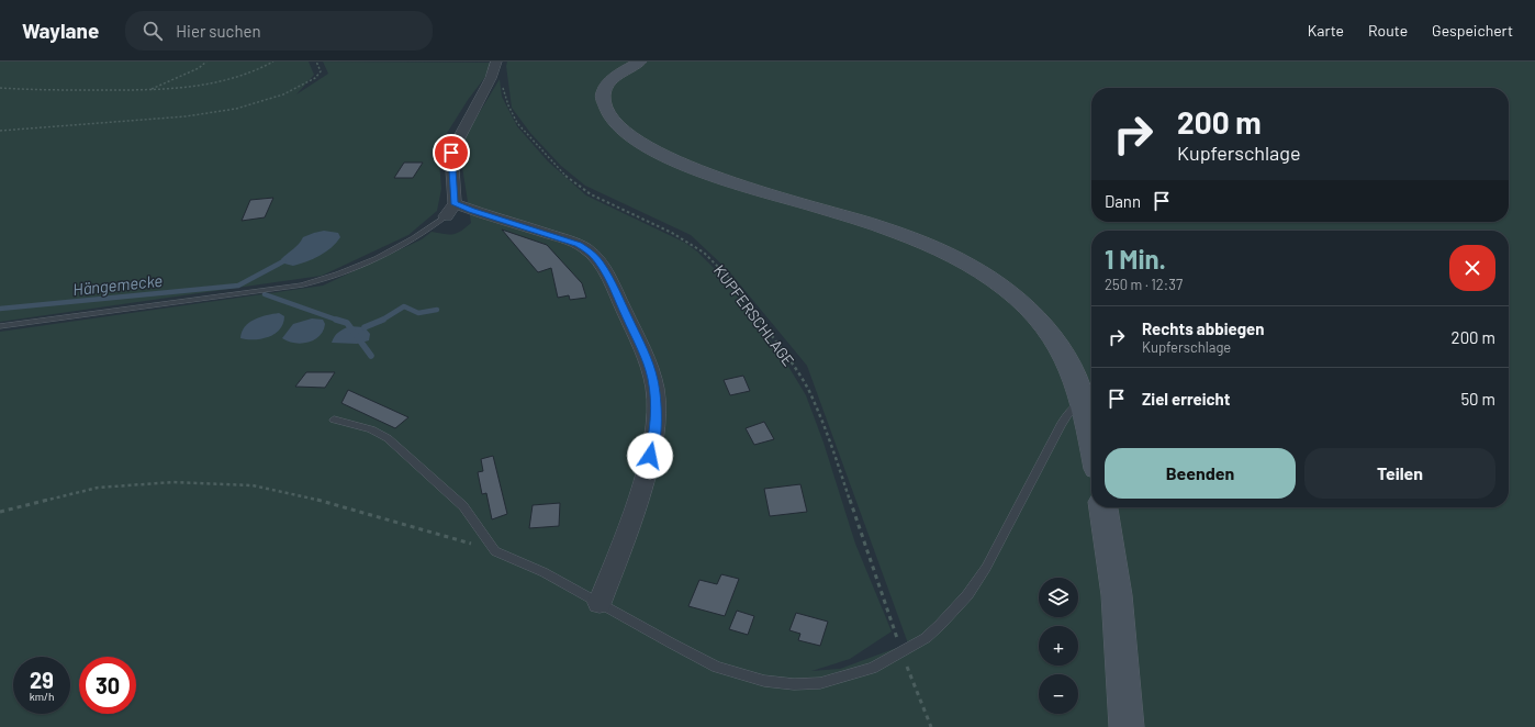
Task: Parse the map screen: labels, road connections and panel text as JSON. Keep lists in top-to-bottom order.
{
  "streets": {
    "path": ["KUPFERSCHLAGE"]
  },
  "water": ["Hängemecke"],
  "page": {
    "header": "Waylane",
    "search": "Hier suchen",
    "nav": ["Karte", "Route", "Gespeichert"],
    "turn": ["200 m", "Kupferschlage"],
    "then": "Dann",
    "heading": ["1 Min.", "250 m · 12:37"],
    "list": [
      {
        "name": "Rechts abbiegen",
        "note": "Kupferschlage",
        "value": "200 m"
      },
      {
        "name": "Ziel erreicht",
        "value": "50 m"
      }
    ],
    "buttons": ["Beenden", "Teilen"],
    "map_buttons": ["+", "−"],
    "speed": "29 km/h",
    "limit": "30"
  }
}
